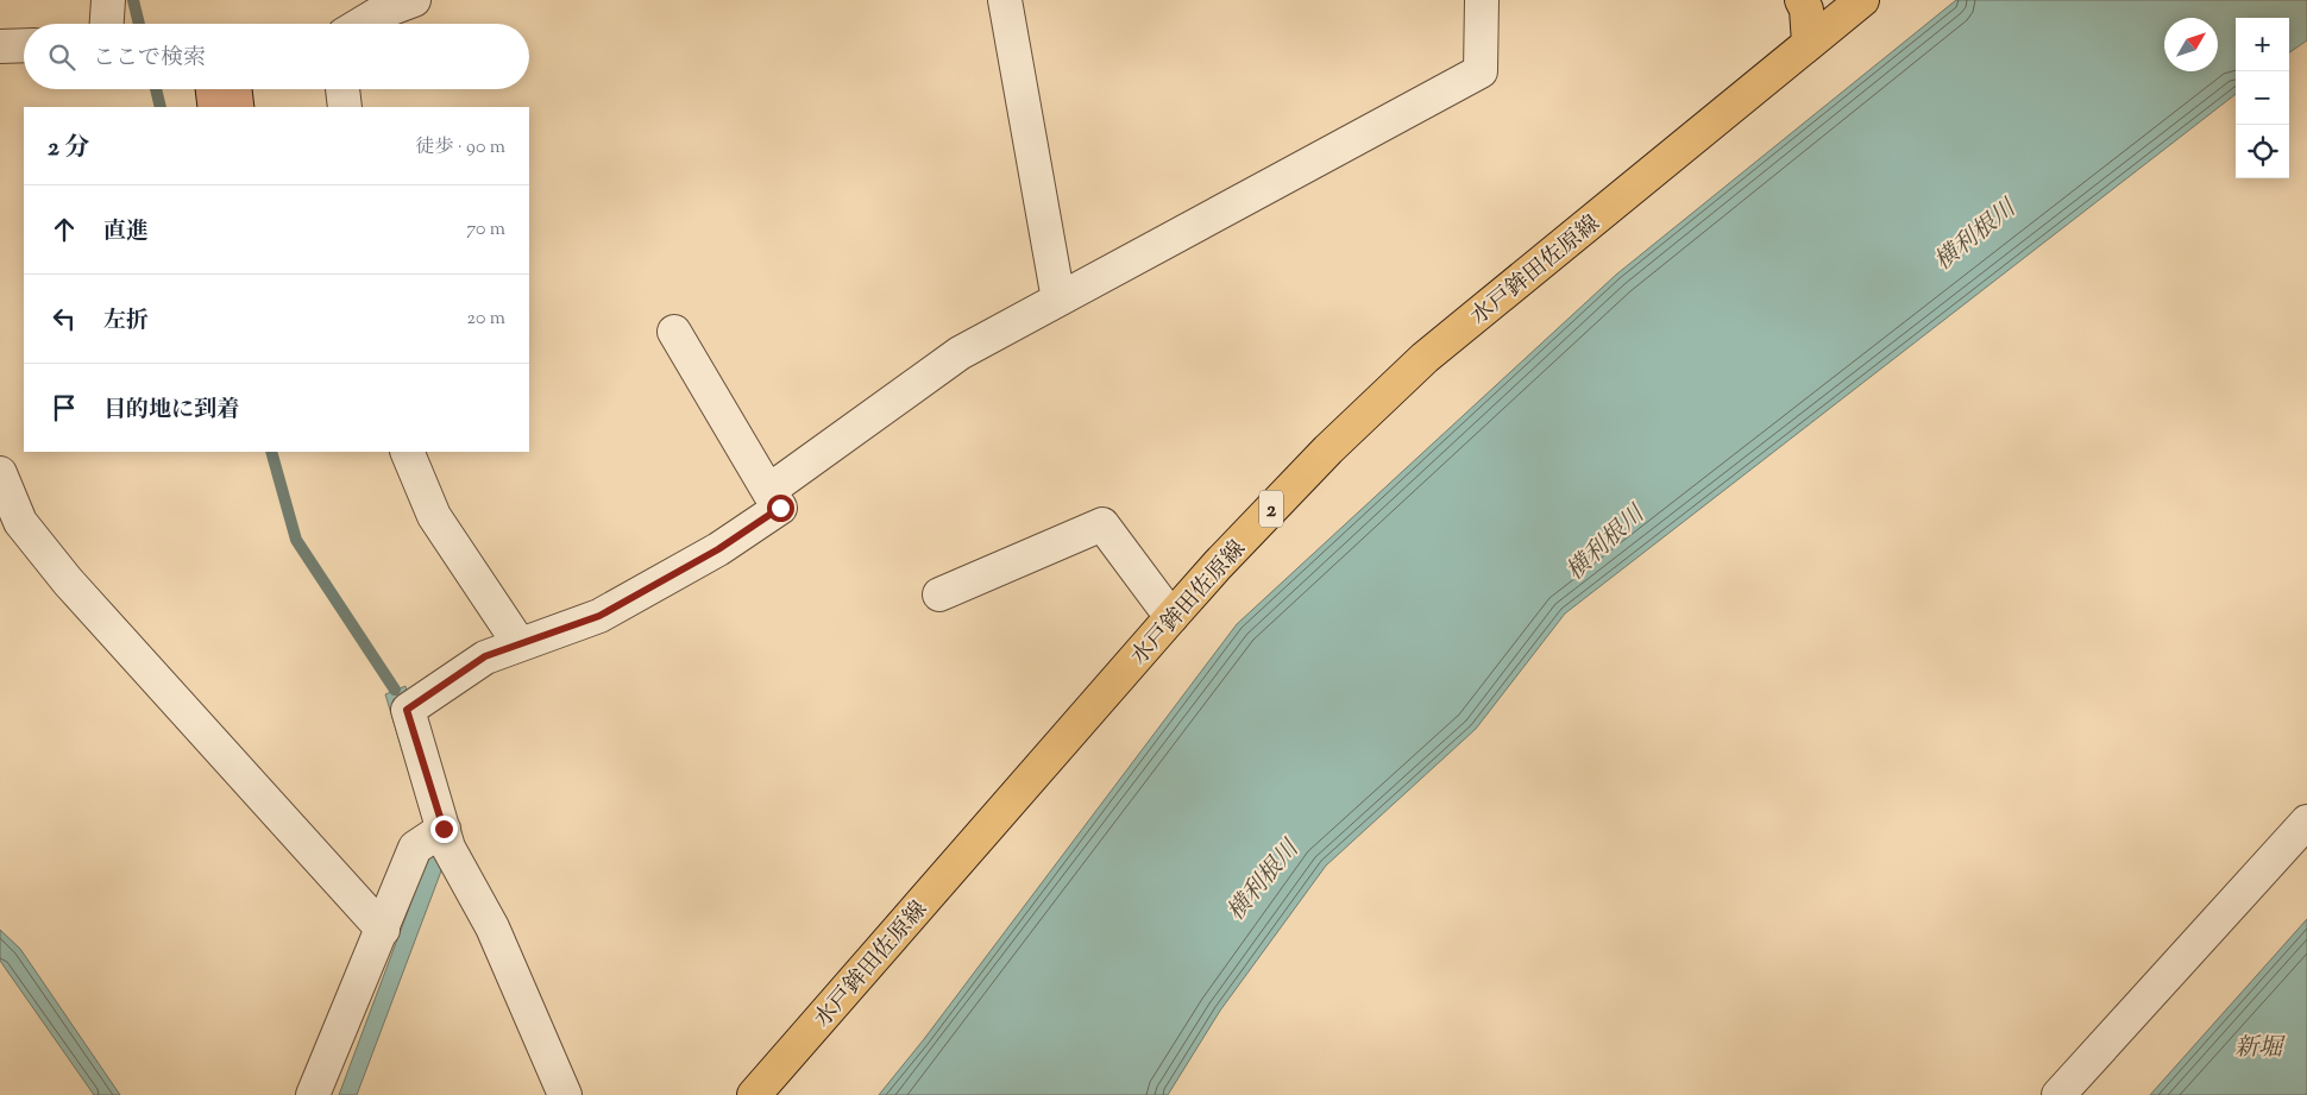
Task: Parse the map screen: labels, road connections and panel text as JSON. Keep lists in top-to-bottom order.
{
  "streets": {
    "main road": ["水戸鉾田佐原線", "2"]
  },
  "water": ["横利根川", "新堀"],
  "north": "top right",
  "page": {
    "map_buttons": ["+", "−"],
    "search": "ここで検索",
    "heading": ["2 分", "徒歩 · 90 m"],
    "list": [
      ["直進", "70 m"],
      ["左折", "20 m"],
      "目的地に到着"
    ]
  }
}
